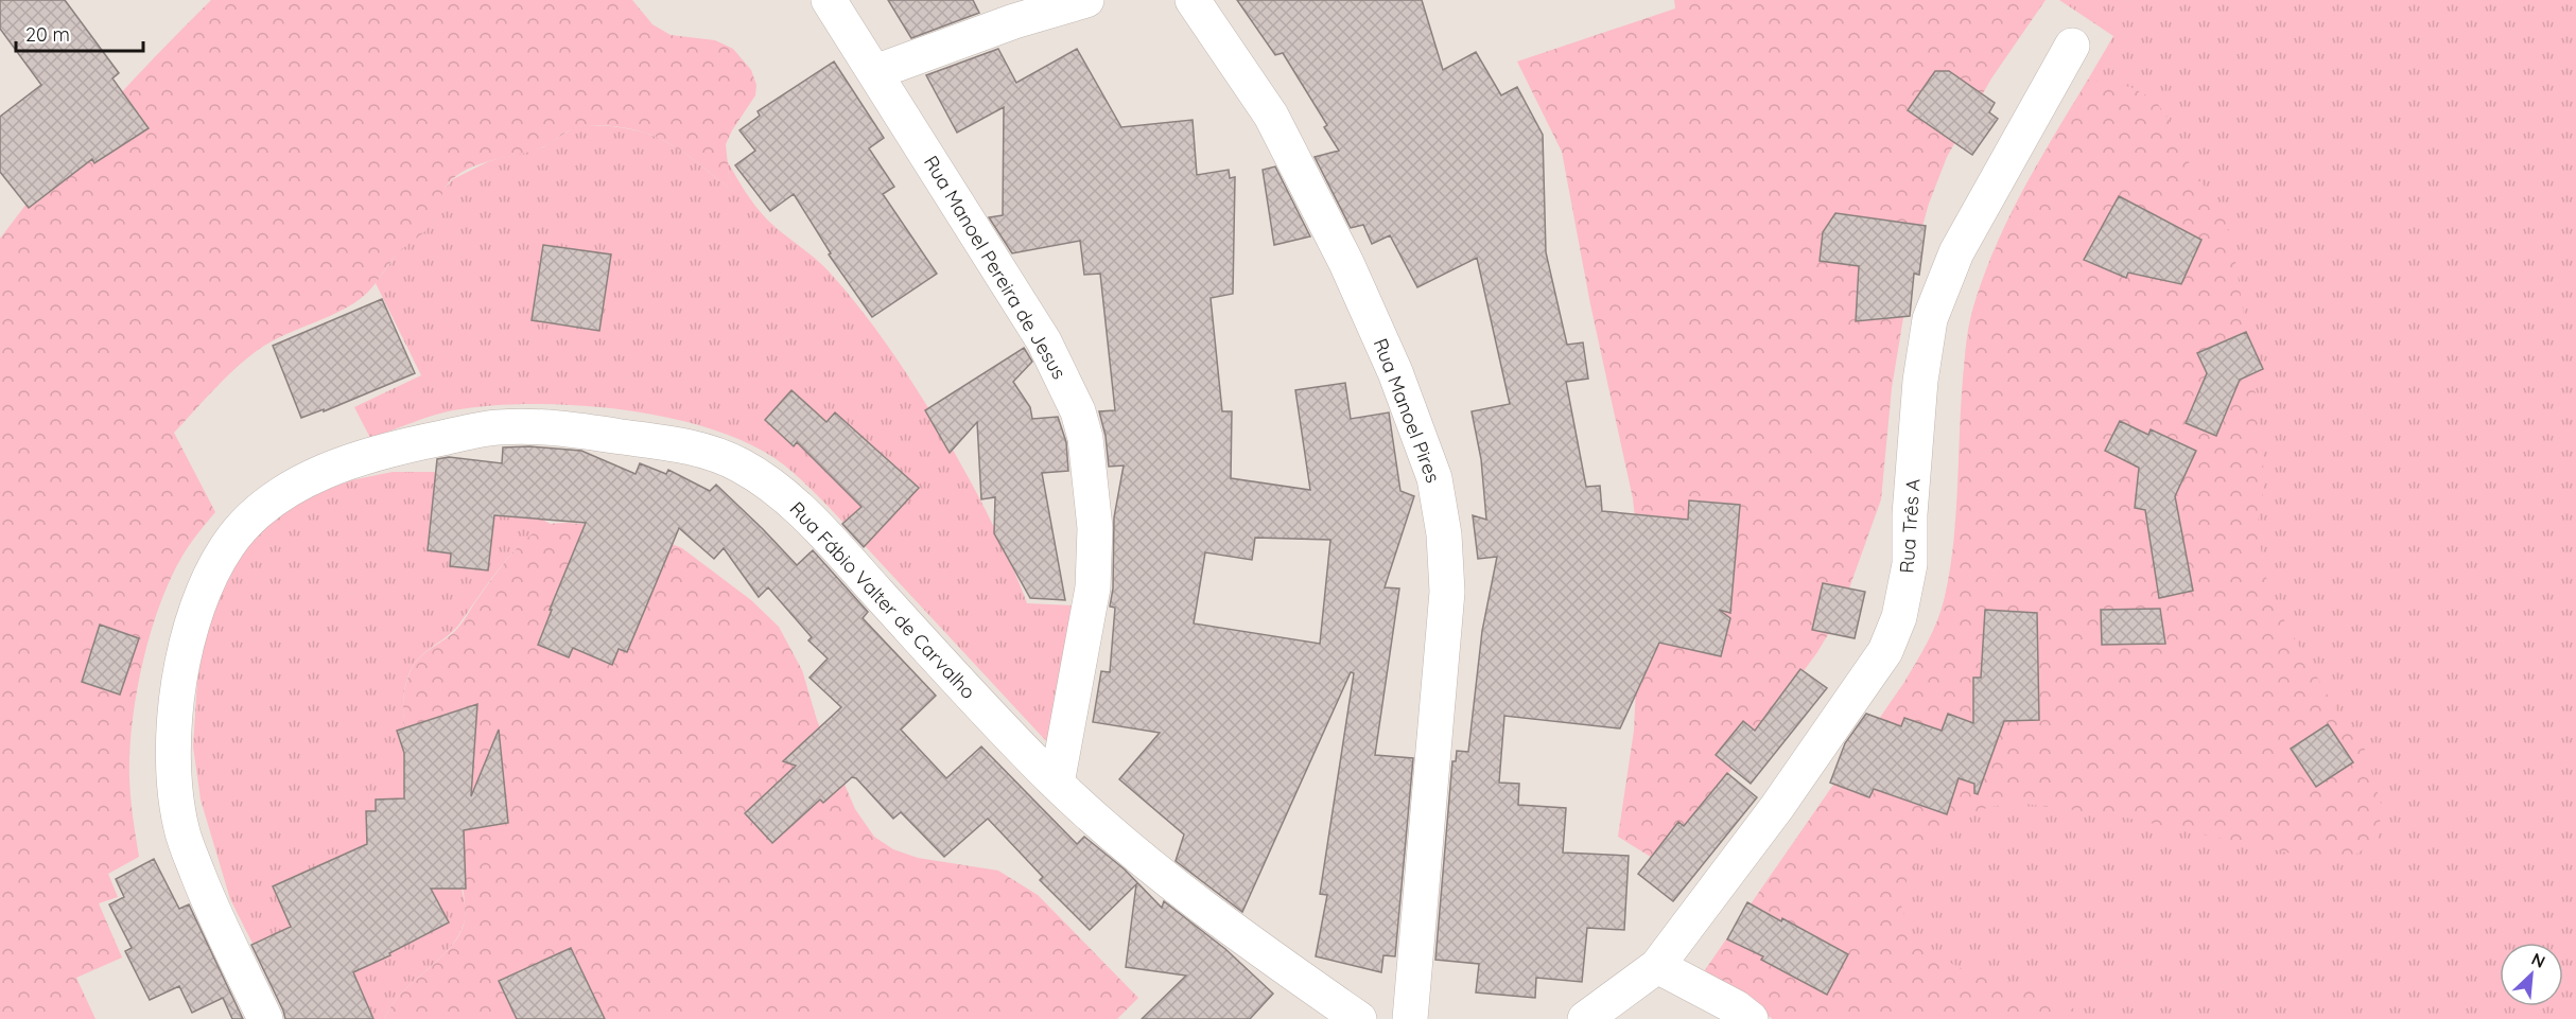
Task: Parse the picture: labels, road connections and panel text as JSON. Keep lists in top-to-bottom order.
{
  "streets": {
    "street": [
      "Rua Manoel Pereira de Jesus",
      "Rua Manoel Pires",
      "Rua Três A",
      "Rua Fábio Valter de Carvalho"
    ]
  },
  "crossings": [
    ["Rua Manoel Pereira de Jesus", "Rua Fábio Valter de Carvalho"]
  ],
  "scale_bar": "20 m",
  "north": "top right"
}
